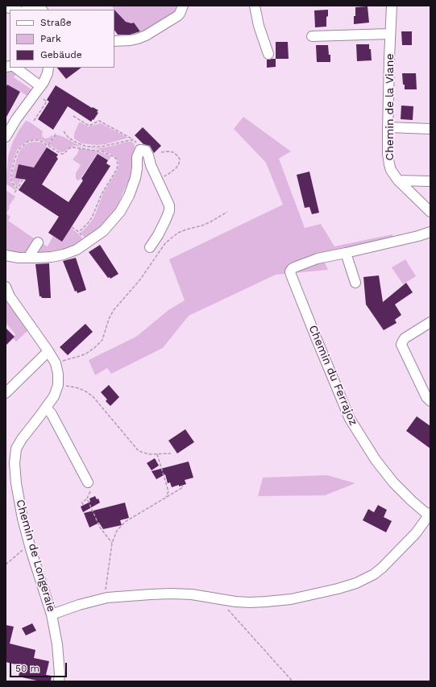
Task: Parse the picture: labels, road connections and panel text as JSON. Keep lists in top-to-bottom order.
{
  "streets": {
    "street": ["Chemin de la Viane", "Chemin du Ferrajoz", "Chemin de Longeraie"]
  },
  "legend": ["Straße", "Park", "Gebäude"],
  "scale_bar": "50 m"
}
